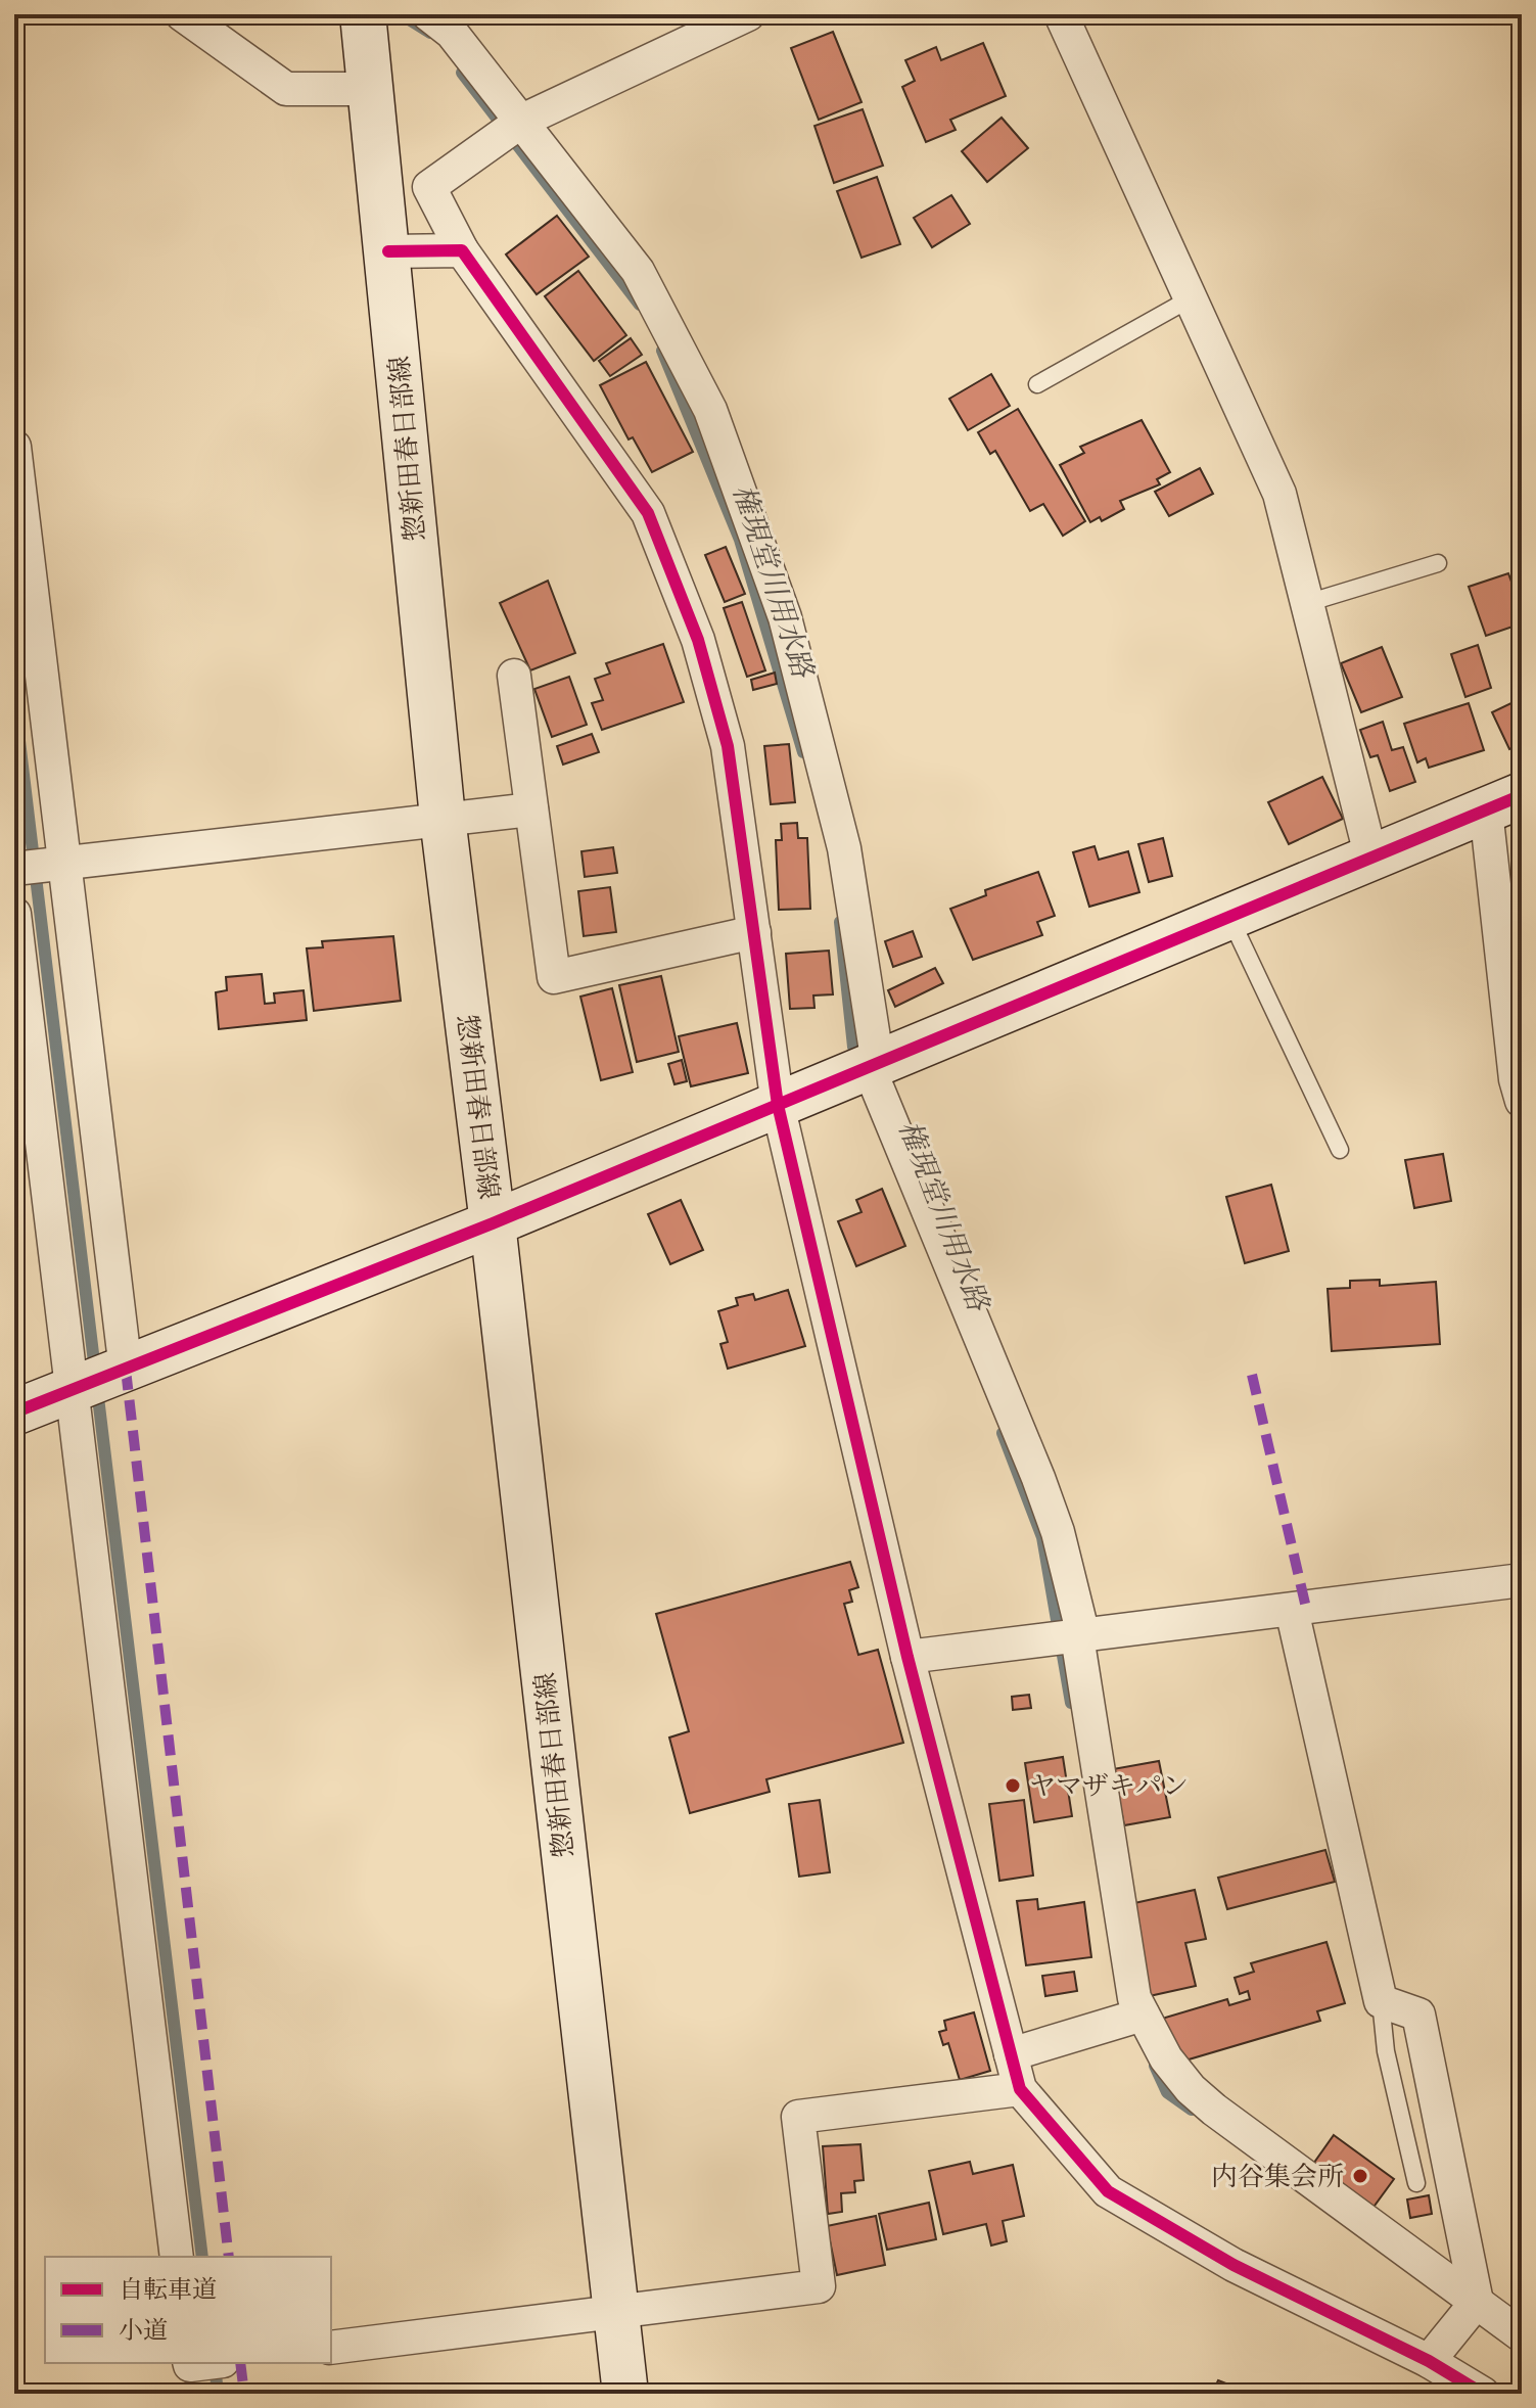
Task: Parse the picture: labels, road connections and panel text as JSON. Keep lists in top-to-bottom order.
{
  "streets": {
    "main road": ["惣新田春日部線"]
  },
  "water": ["権現堂川用水路"],
  "places": ["ヤマザキパン", "内谷集会所"],
  "legend": ["自転車道", "小道"]
}
